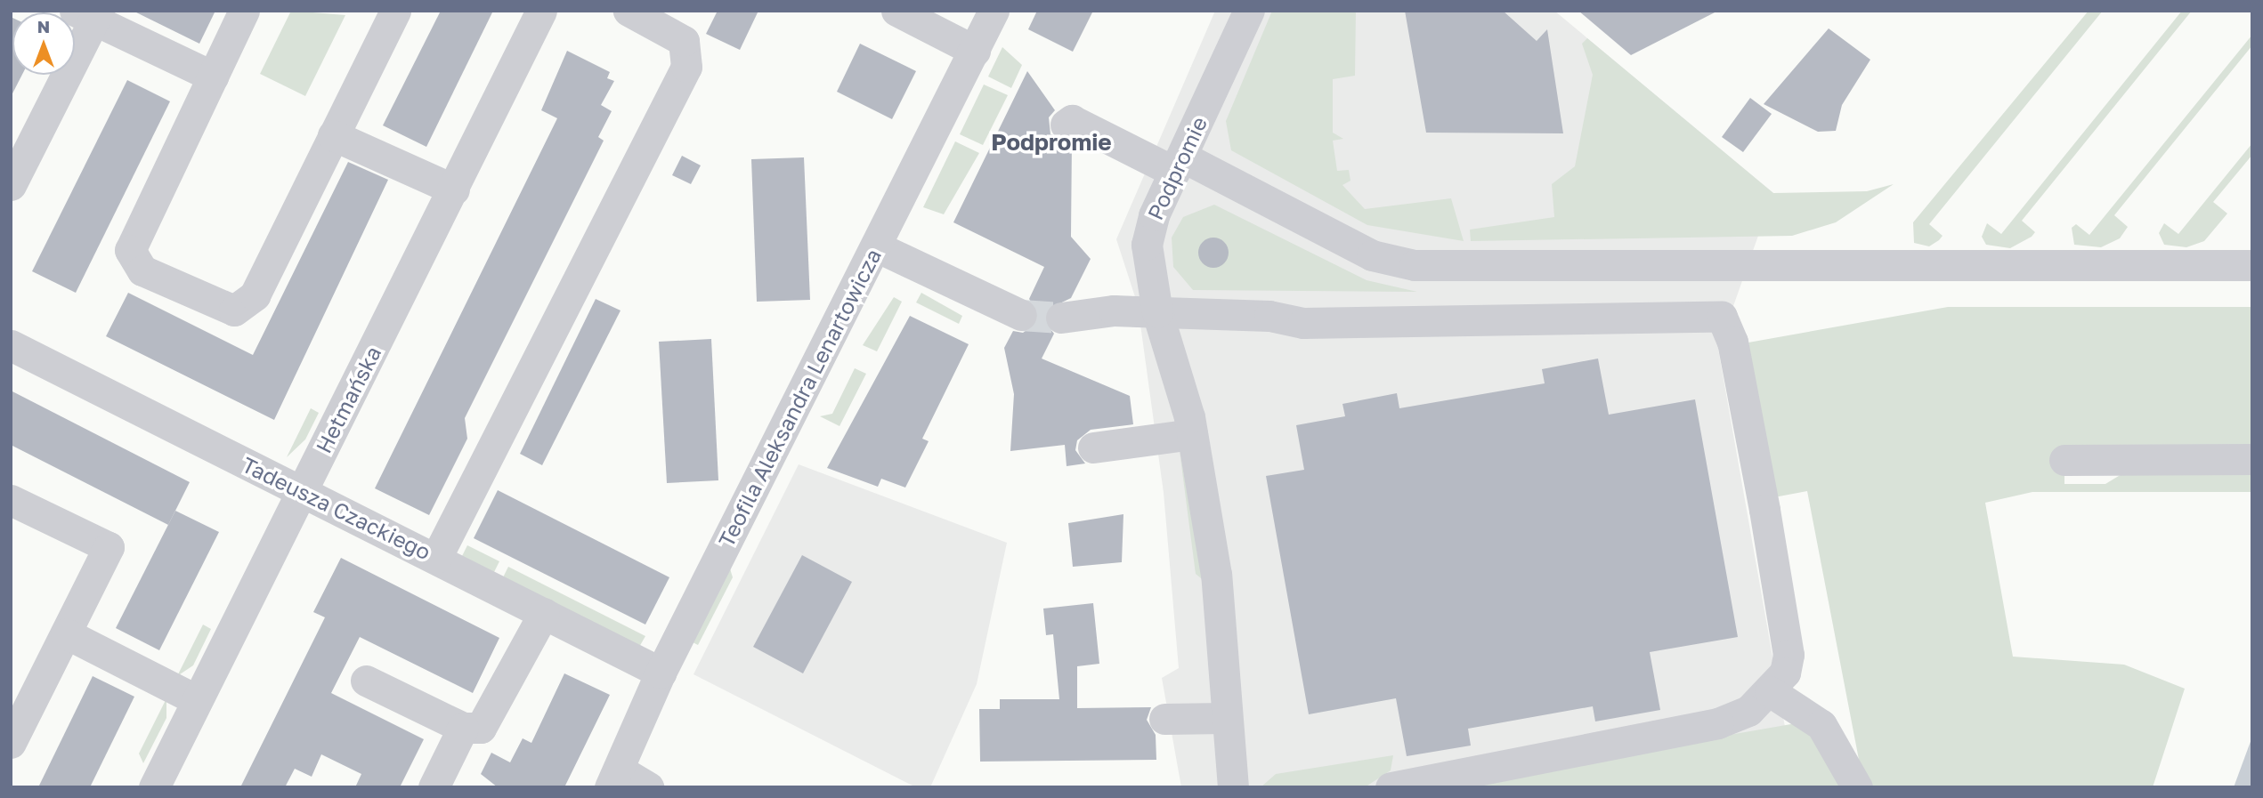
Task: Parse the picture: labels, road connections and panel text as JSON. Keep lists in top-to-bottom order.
{
  "streets": {
    "street": [
      "Podpromie",
      "Teofila Aleksandra Lenartowicza",
      "Hetmańska",
      "Tadeusza Czackiego"
    ]
  },
  "crossings": [
    ["Teofila Aleksandra Lenartowicza", "Tadeusza Czackiego"],
    ["Hetmańska", "Tadeusza Czackiego"]
  ],
  "districts": ["Podpromie"],
  "north": "top"
}
